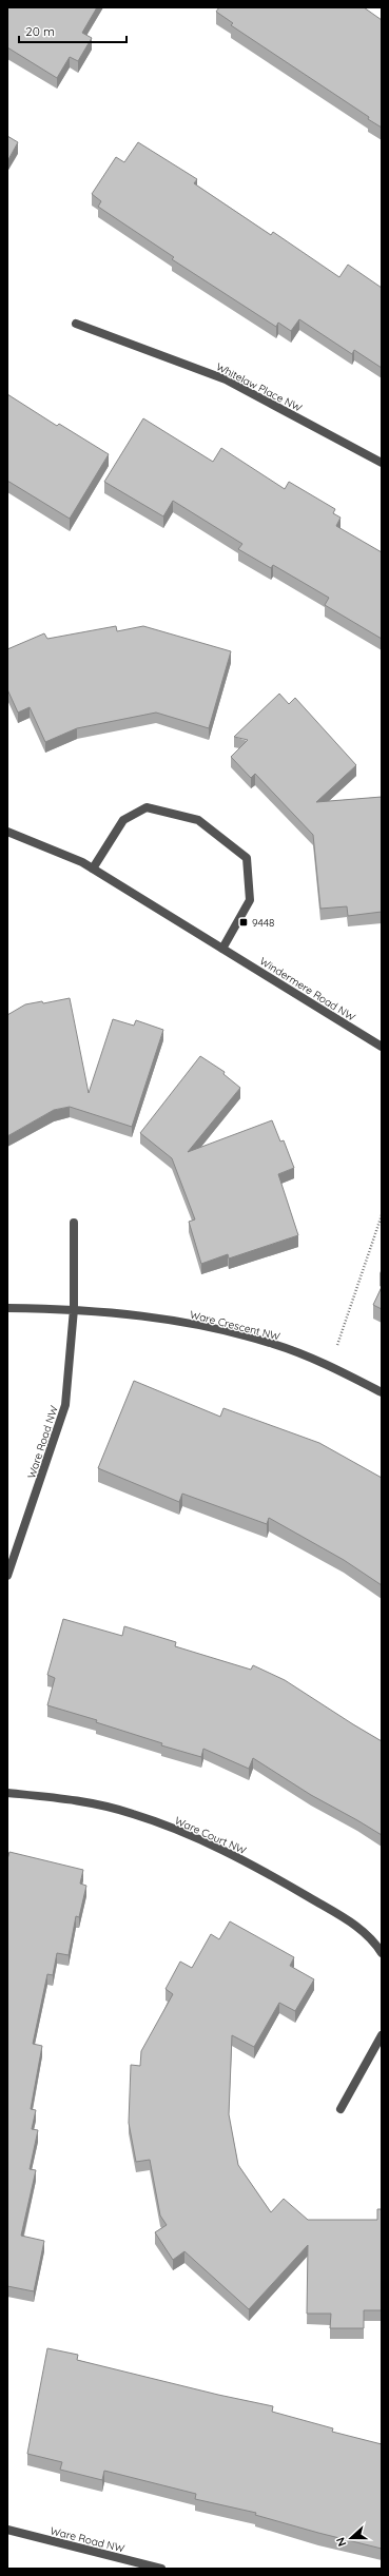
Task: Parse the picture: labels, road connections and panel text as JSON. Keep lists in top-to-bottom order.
{
  "streets": {
    "street": [
      "Whitelaw Place NW",
      "Windermere Road NW",
      "Ware Crescent NW",
      "Ware Road NW",
      "Ware Court NW"
    ]
  },
  "crossings": [
    ["Ware Crescent NW", "Ware Road NW"]
  ],
  "places": {
    "transit": ["9448"]
  },
  "scale_bar": "20 m",
  "north": "left"
}
